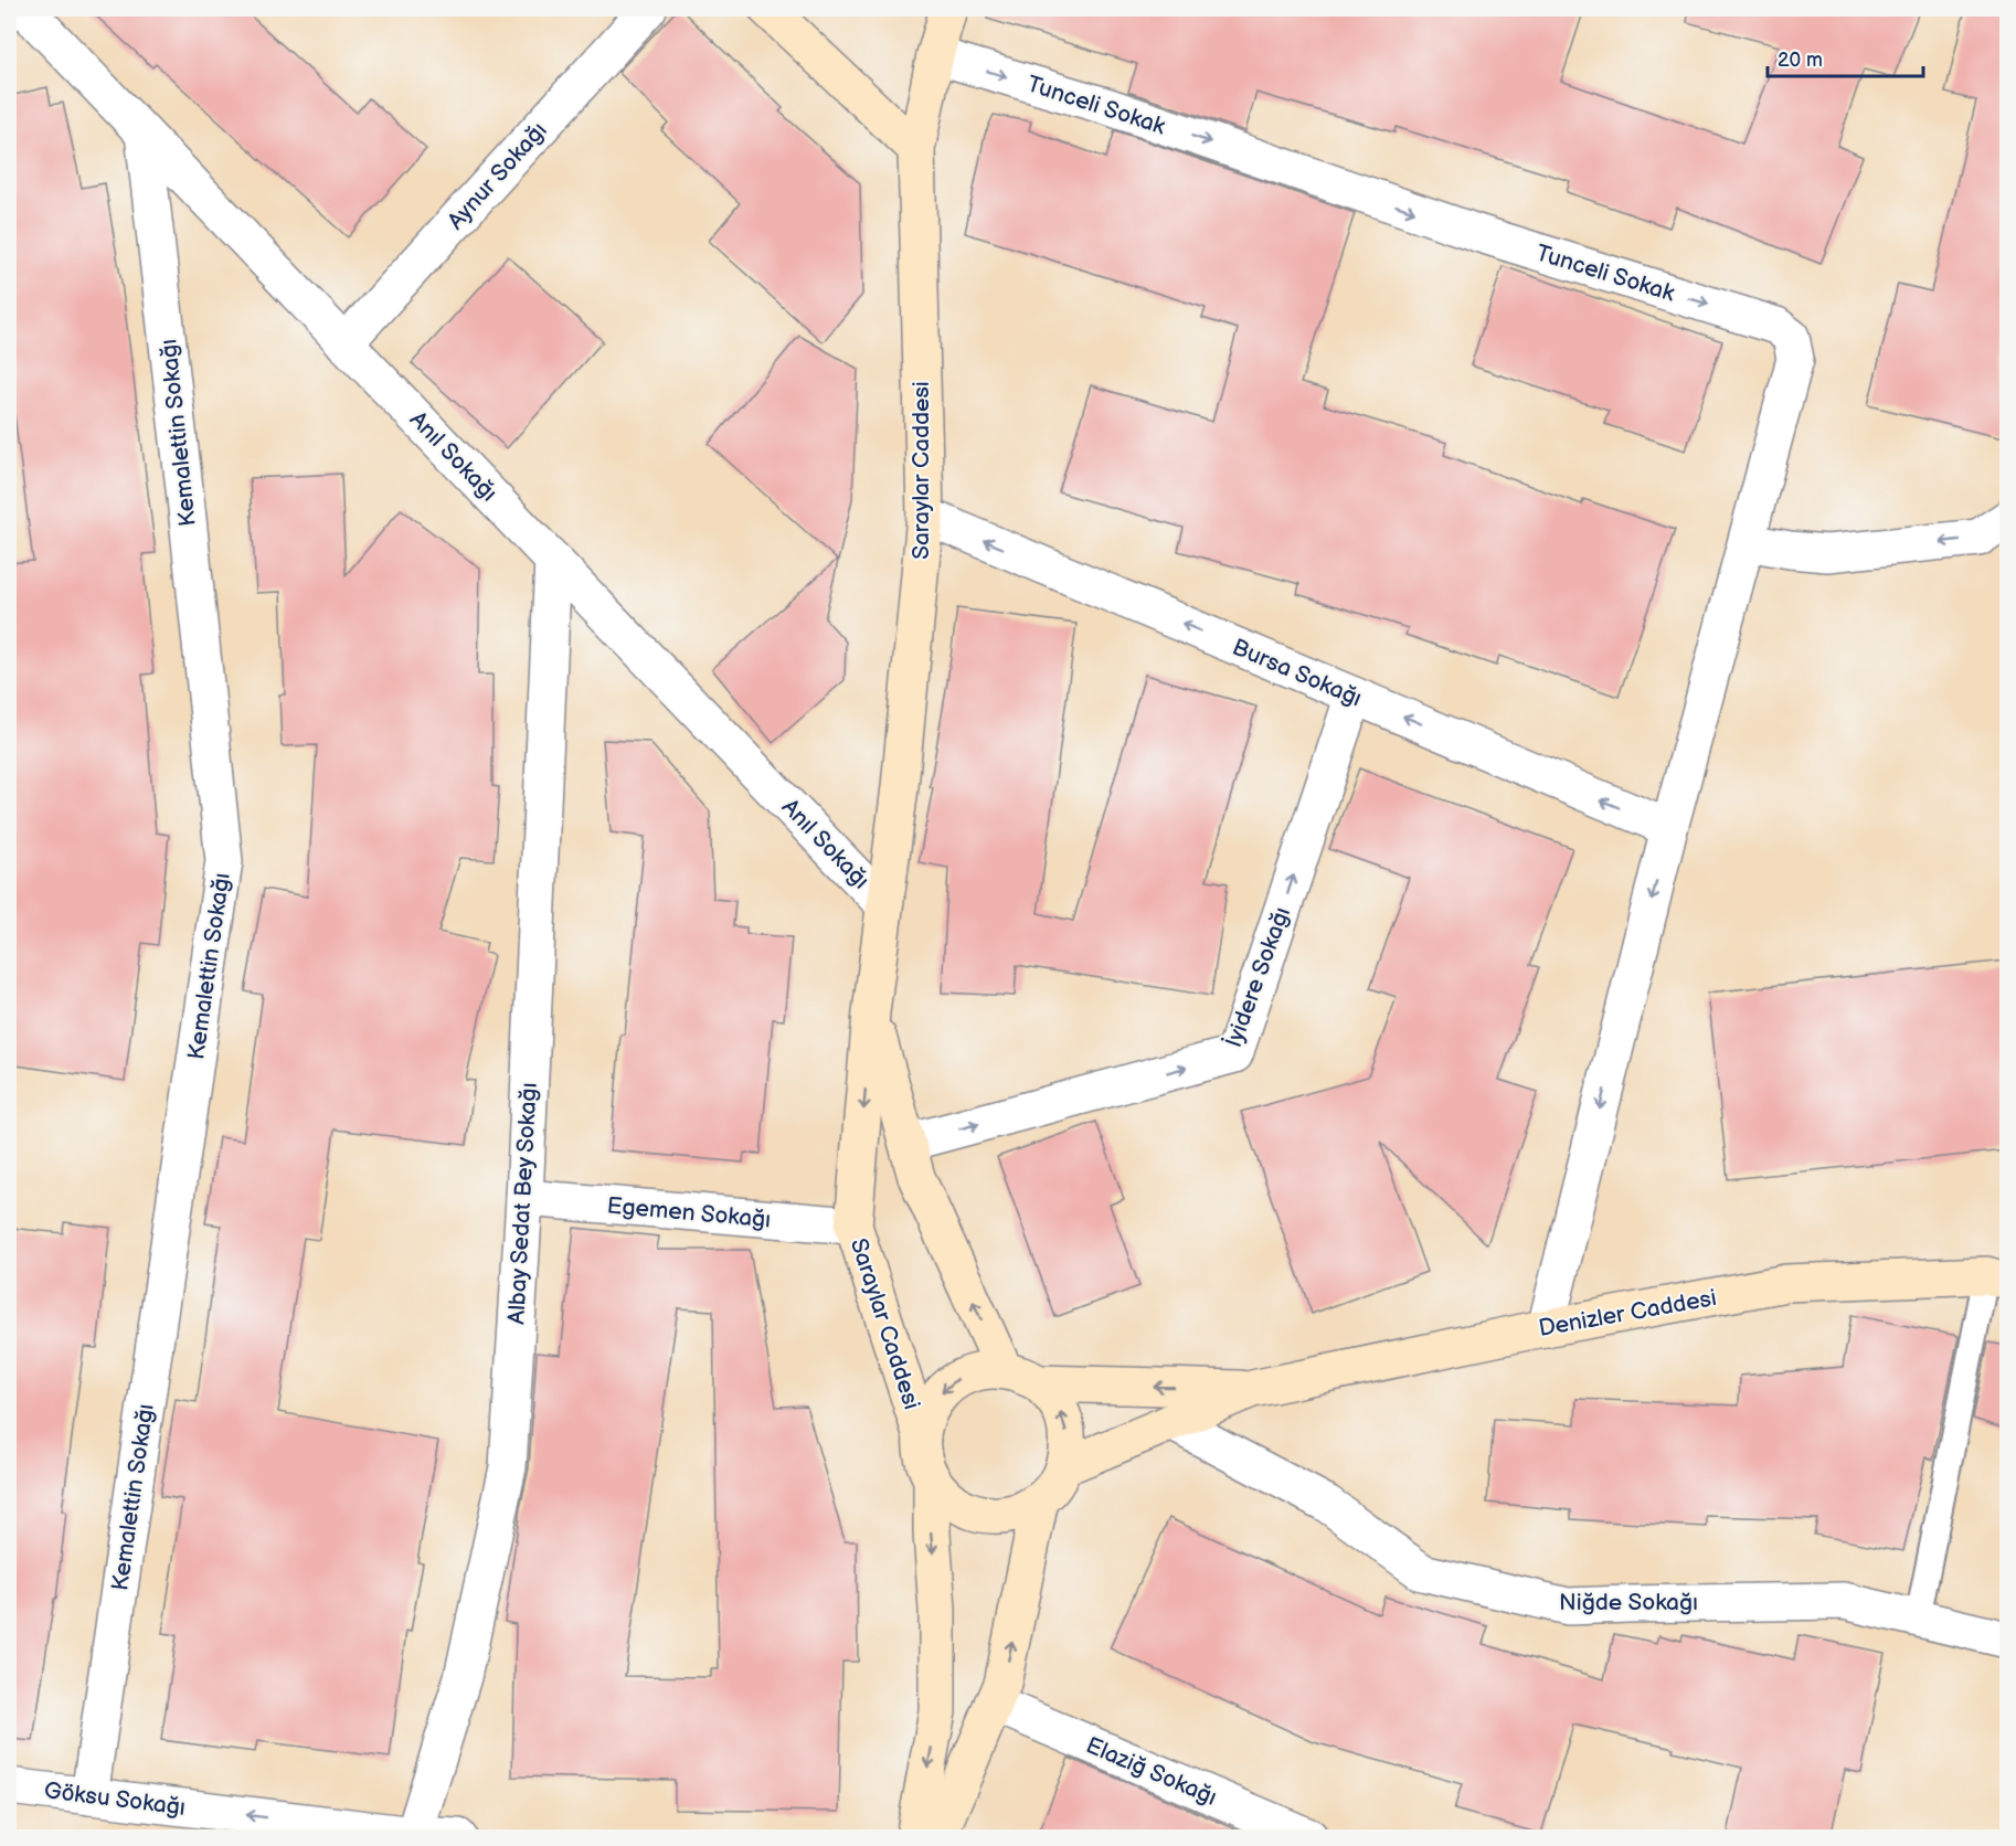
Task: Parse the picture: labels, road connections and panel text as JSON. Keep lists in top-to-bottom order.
{
  "streets": {
    "street": [
      "Tunceli Sokak",
      "Aynur Sokağı",
      "Kemalettin Sokağı",
      "Anıl Sokağı",
      "Saraylar Caddesi",
      "Bursa Sokağı",
      "İyidere Sokağı",
      "Albay Sedat Bey Sokağı",
      "Egemen Sokağı",
      "Denizler Caddesi",
      "Niğde Sokağı",
      "Elaziğ Sokağı",
      "Göksu Sokağı"
    ]
  },
  "crossings": [
    ["Tunceli Sokak", "Saraylar Caddesi"],
    ["Tunceli Sokak", "Bursa Sokağı"],
    ["Tunceli Sokak", "Denizler Caddesi"],
    ["Aynur Sokağı", "Anıl Sokağı"],
    ["Kemalettin Sokağı", "Anıl Sokağı"],
    ["Kemalettin Sokağı", "Göksu Sokağı"],
    ["Anıl Sokağı", "Saraylar Caddesi"],
    ["Anıl Sokağı", "Albay Sedat Bey Sokağı"],
    ["Saraylar Caddesi", "Bursa Sokağı"],
    ["Saraylar Caddesi", "İyidere Sokağı"],
    ["Saraylar Caddesi", "Egemen Sokağı"],
    ["Saraylar Caddesi", "Denizler Caddesi"],
    ["Bursa Sokağı", "İyidere Sokağı"],
    ["Albay Sedat Bey Sokağı", "Egemen Sokağı"],
    ["Albay Sedat Bey Sokağı", "Göksu Sokağı"],
    ["Denizler Caddesi", "Niğde Sokağı"]
  ],
  "one_way": ["Bursa Sokağı", "İyidere Sokağı", "Göksu Sokağı"],
  "scale_bar": "20 m"
}
